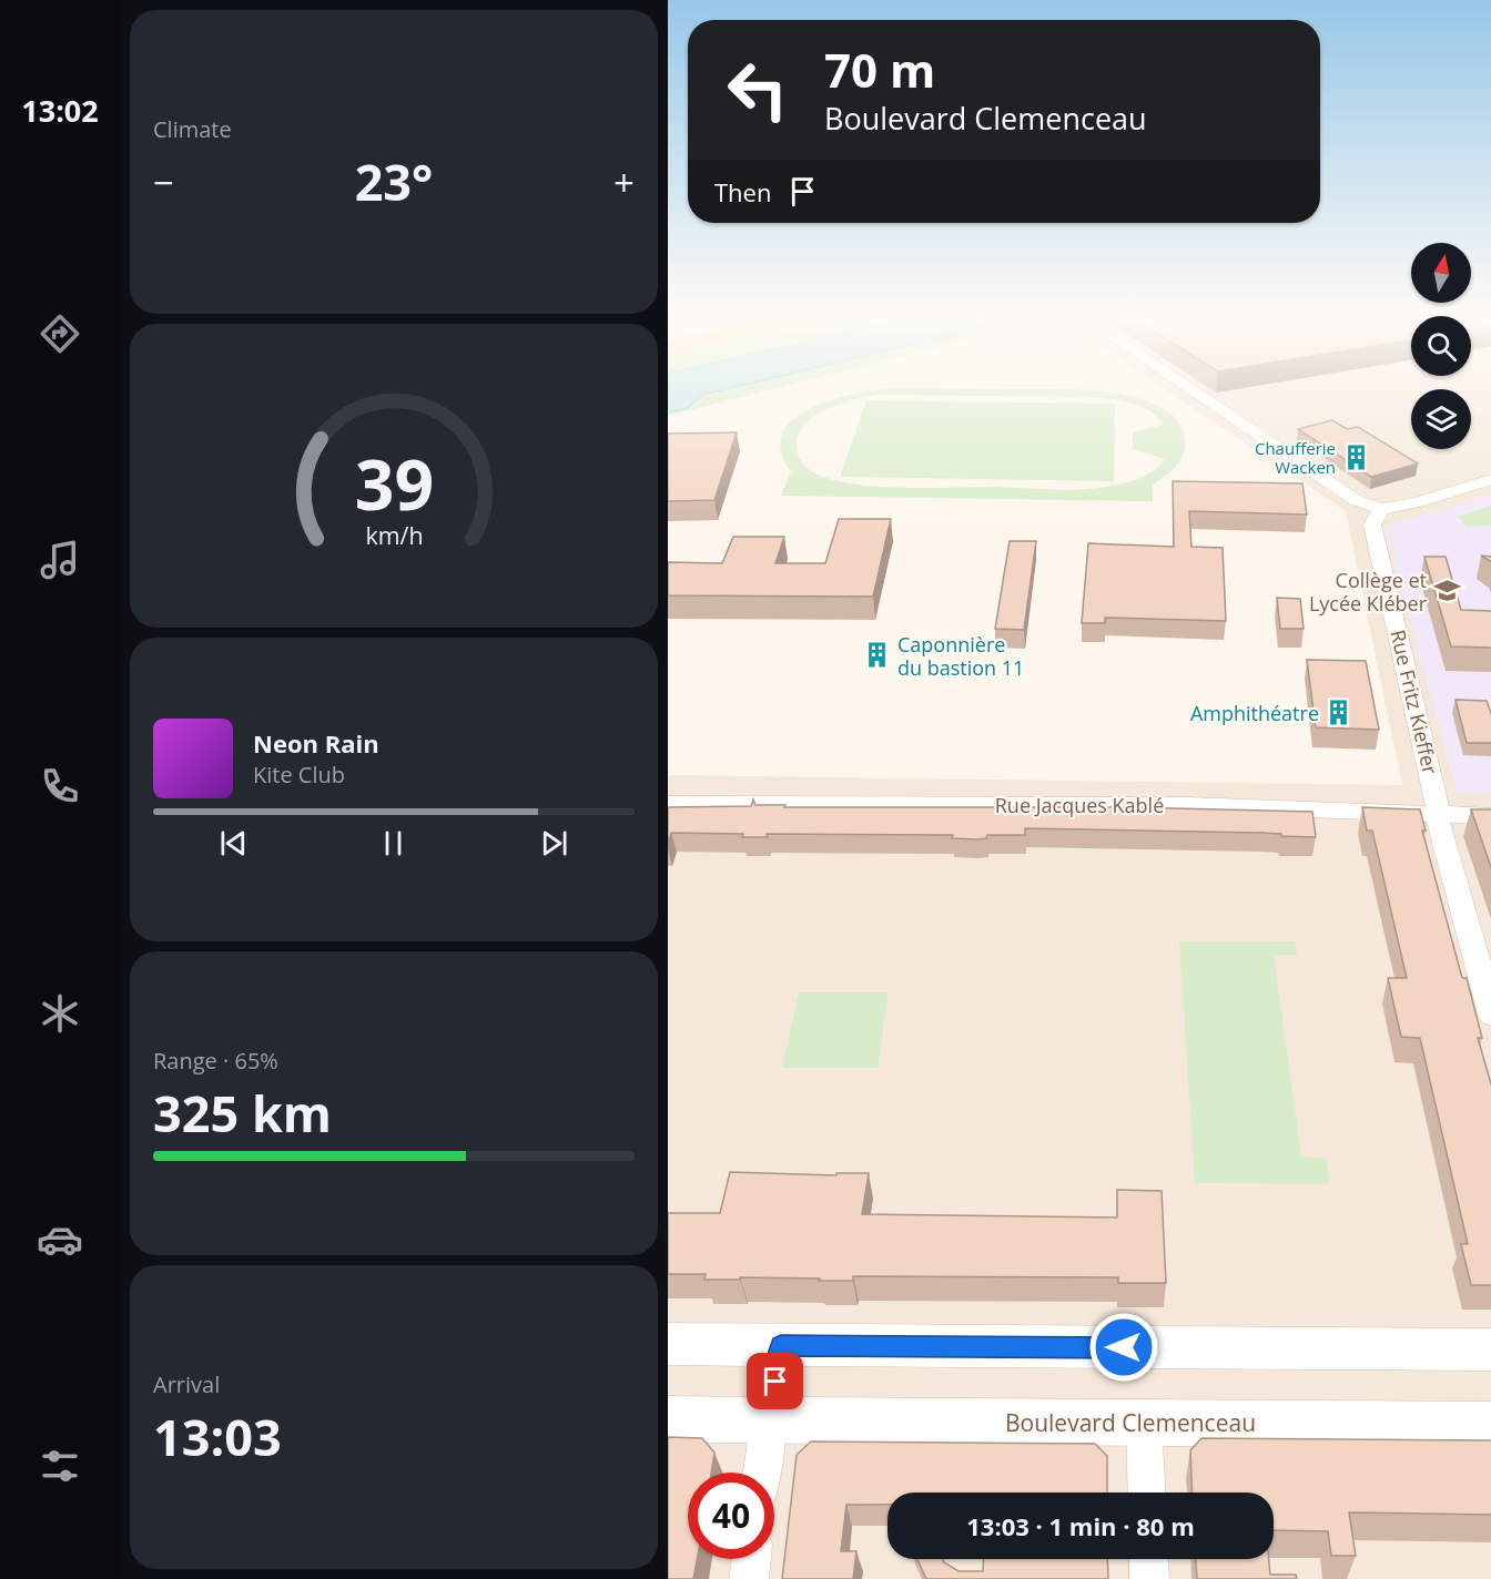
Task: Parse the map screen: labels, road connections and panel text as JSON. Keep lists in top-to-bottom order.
{
  "streets": {
    "street": ["Rue Fritz Kieffer", "Rue Jacques Kablé", "Boulevard Clemenceau"]
  },
  "crossings": [
    ["Rue Fritz Kieffer", "Rue Jacques Kablé"]
  ],
  "places": {
    "building": ["Chaufferie Wacken", "Caponnière du bastion 11", "Amphithéatre"],
    "school or university": ["Collège et Lycée Kléber"]
  },
  "north": "top",
  "page": {
    "tabs": "13:02",
    "tile": [
      "Climate",
      ["Range · 65%", "325 km"],
      ["Arrival", "13:03"]
    ],
    "turn": ["70 m", "Boulevard Clemenceau"],
    "heat": ["−", "23°", "+"],
    "then": "Then",
    "song": ["Neon Rain", "Kite Club"],
    "limit": "40",
    "trip": "13:03 · 1 min · 80 m",
    "gauge": ["39", "km/h"]
  }
}
